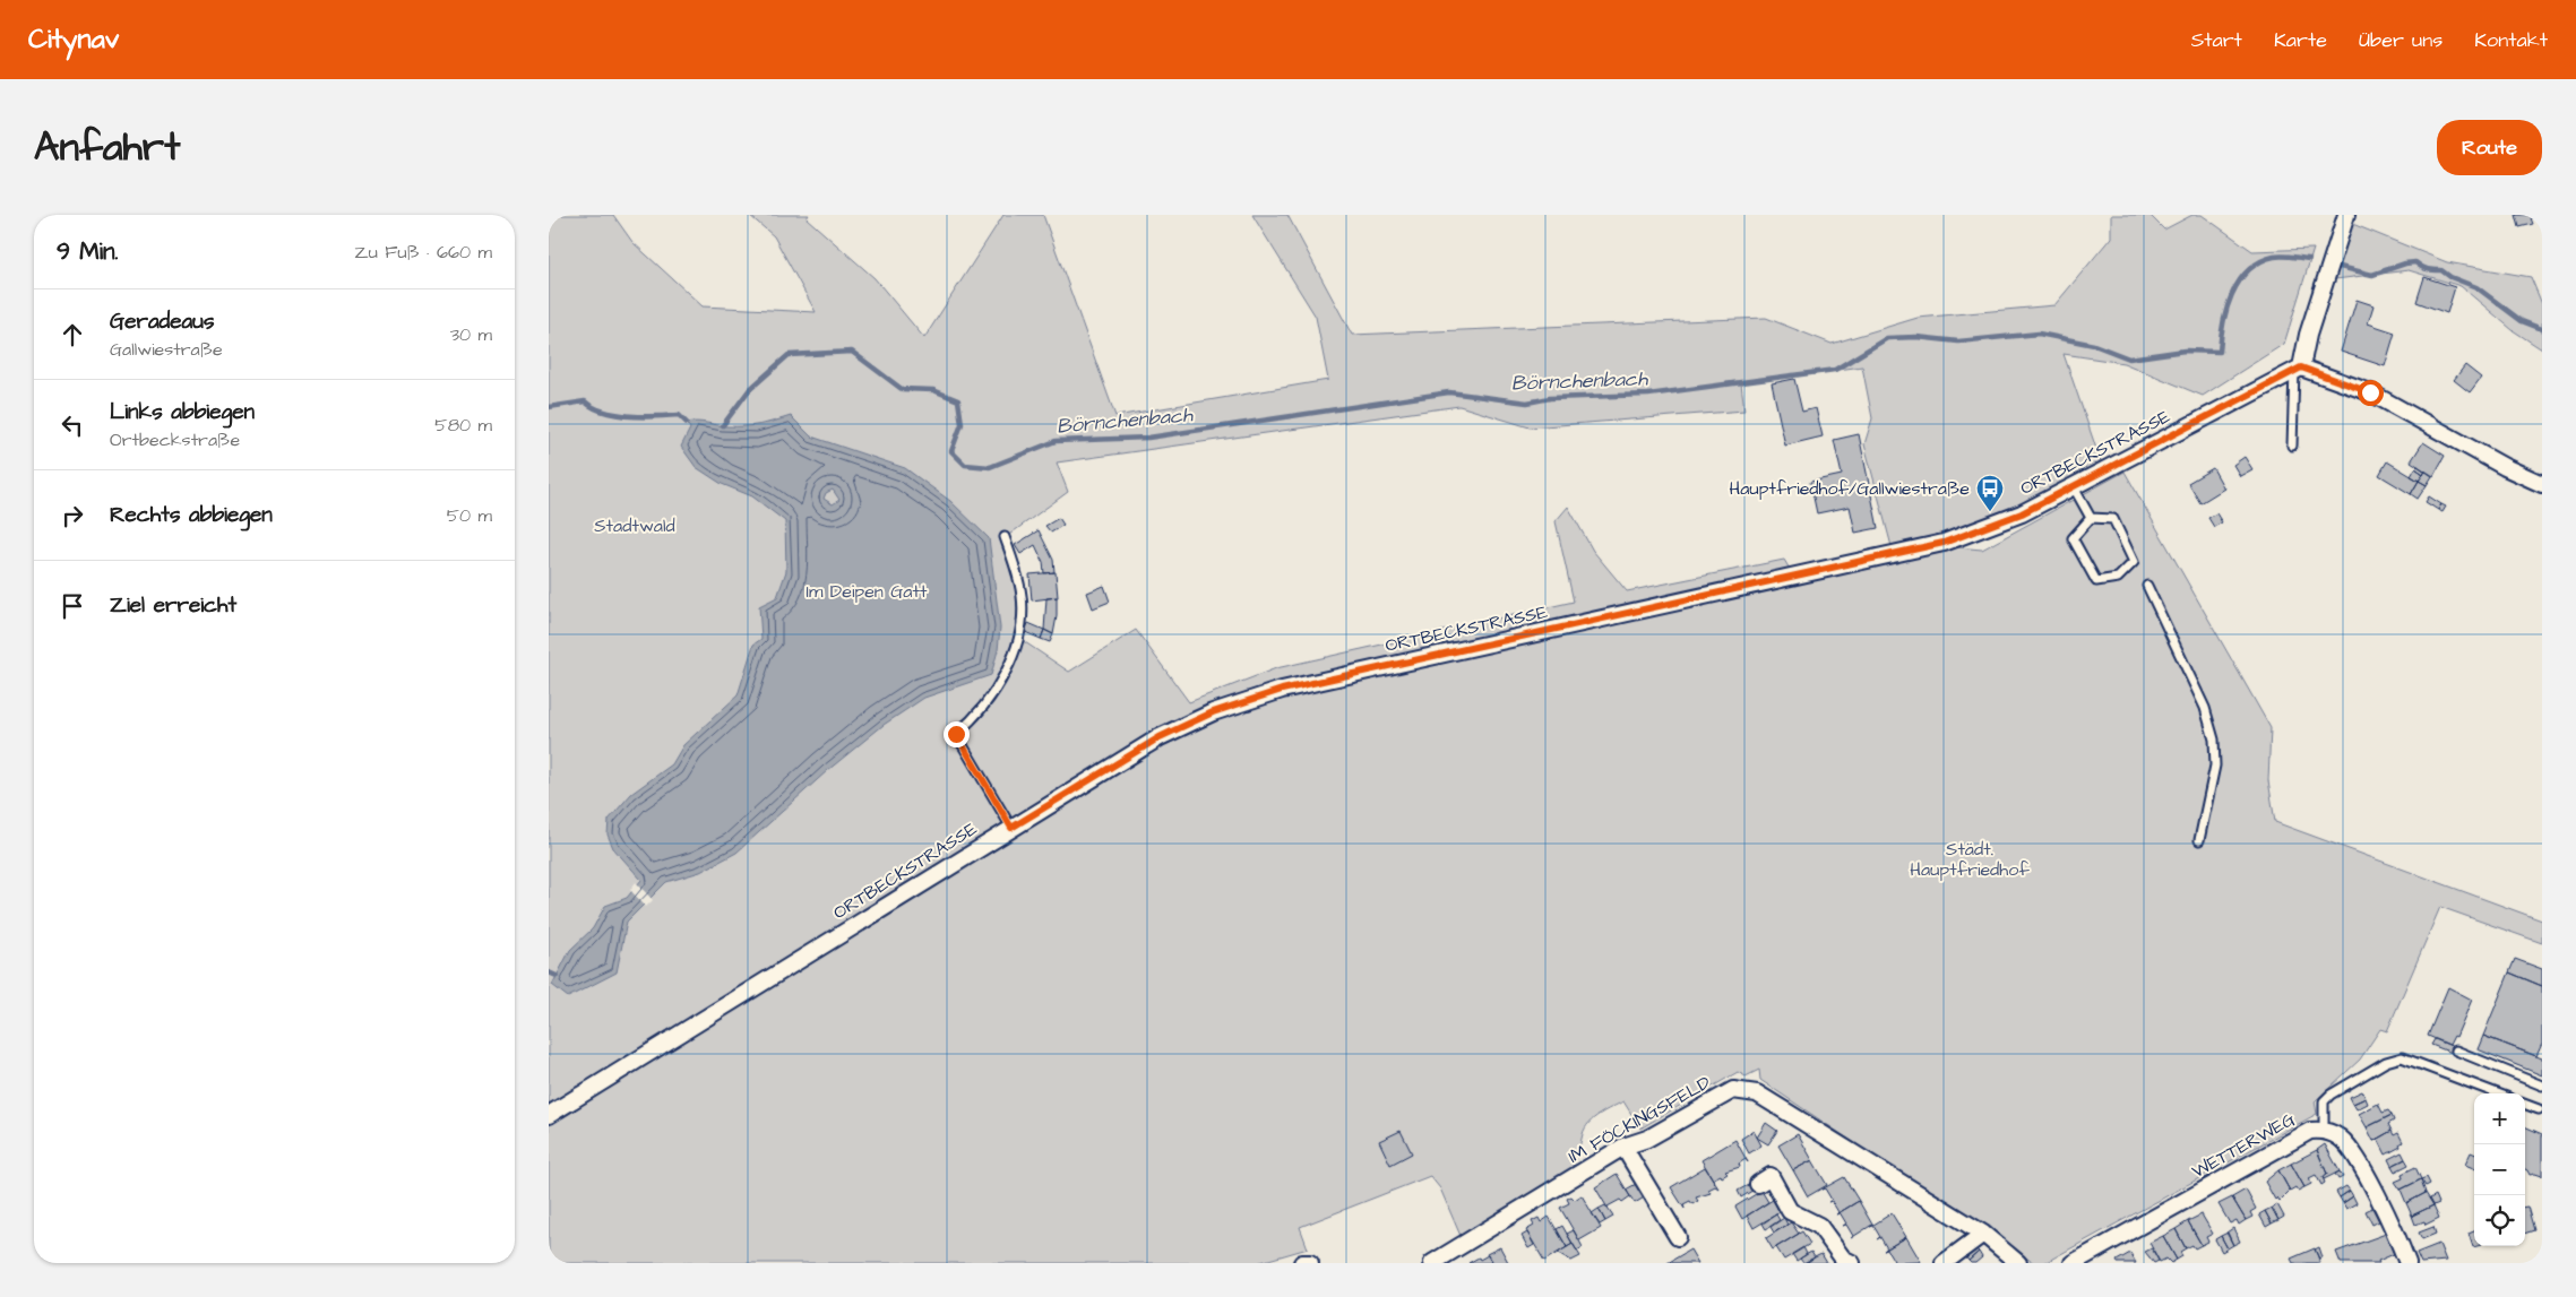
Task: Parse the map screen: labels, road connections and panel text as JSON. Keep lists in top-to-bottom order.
{
  "streets": {
    "street": ["ORTBECKSTRASSE", "IM FÖCKINGSFELD", "WETTERWEG"]
  },
  "water": ["Börnchenbach"],
  "parks": ["Stadtwald", "Im Deipen Gatt", "Städt. Hauptfriedhof"],
  "places": {
    "bus stop": ["Hauptfriedhof/Gallwiestraße"]
  },
  "page": {
    "header": "Citynav",
    "nav": [
      "Start",
      "Karte",
      "Über uns",
      "Kontakt"
    ],
    "title": "Anfahrt",
    "buttons": "Route",
    "heading": ["9 Min.", "Zu Fuß · 660 m"],
    "list": [
      ["Geradeaus", "Gallwiestraße", "30 m"],
      ["Links abbiegen", "Ortbeckstraße", "580 m"],
      ["Rechts abbiegen", "50 m"],
      "Ziel erreicht"
    ],
    "map_buttons": ["+", "−"]
  }
}
